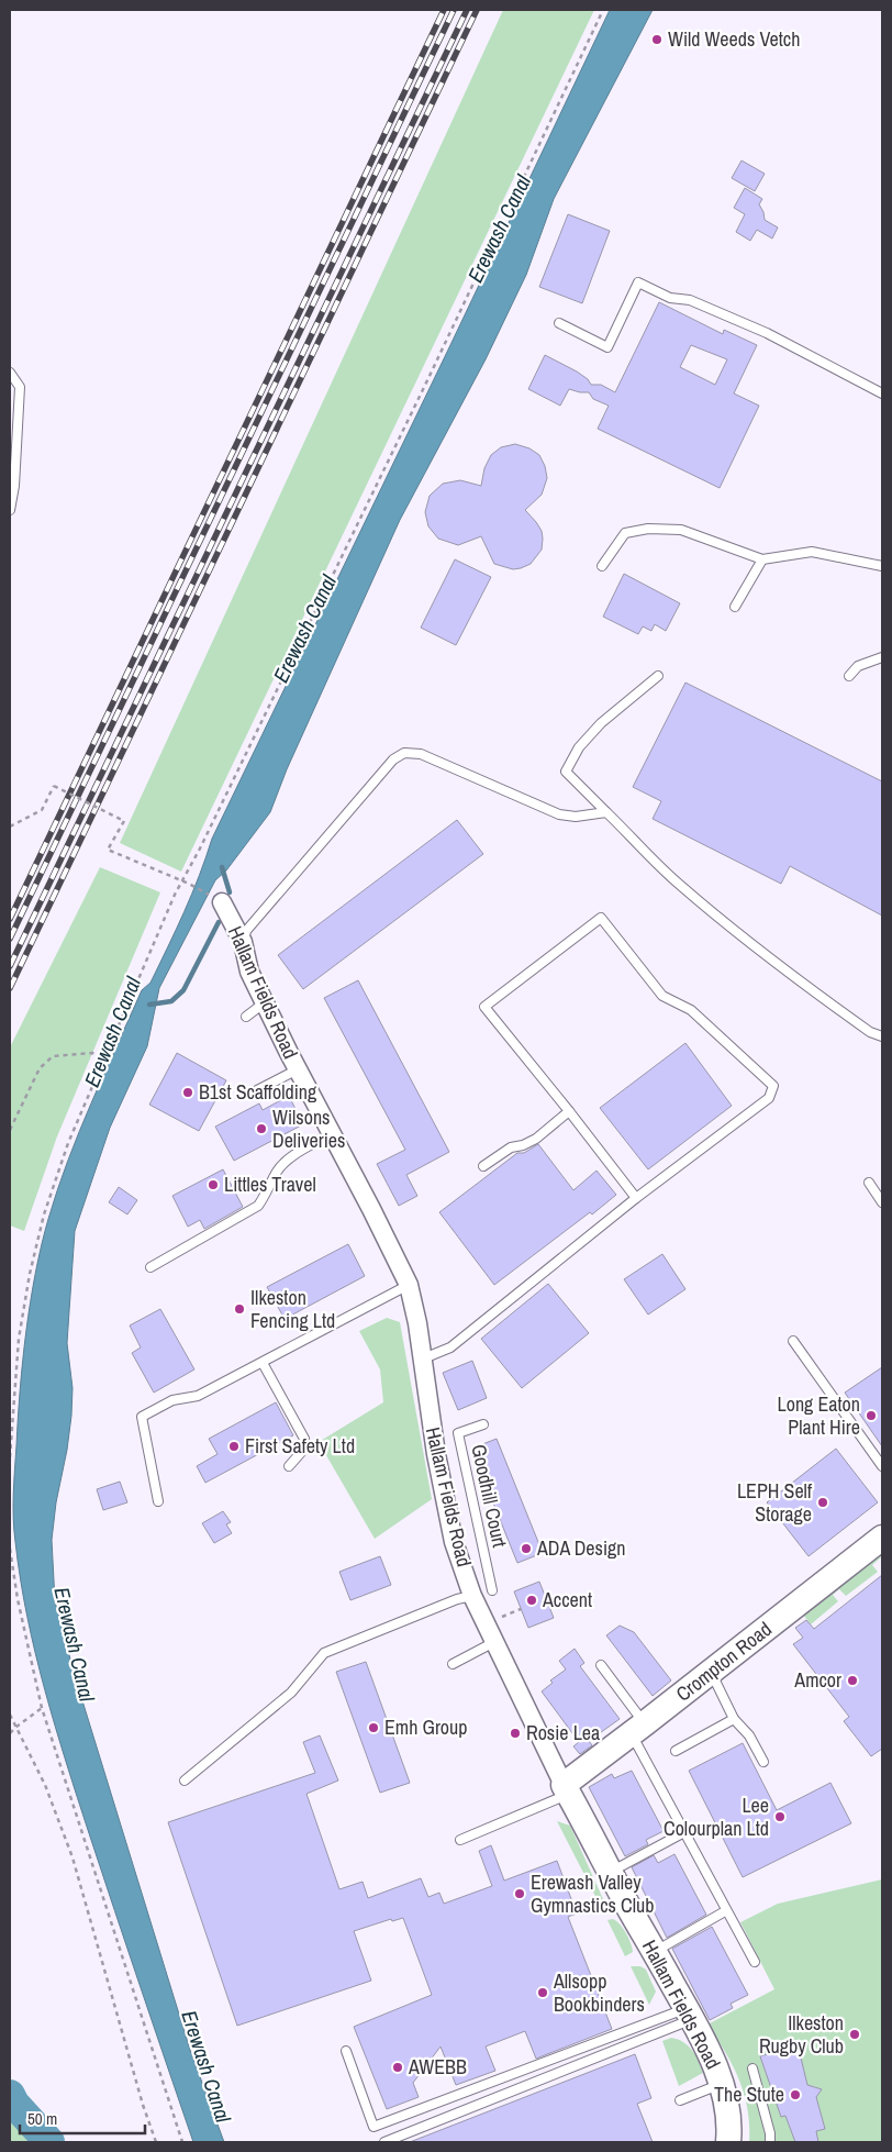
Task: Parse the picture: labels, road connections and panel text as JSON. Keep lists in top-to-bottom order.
{
  "streets": {
    "street": ["Hallam Fields Road", "Crompton Road"],
    "lane": ["Goodhill Court"]
  },
  "crossings": [
    ["Hallam Fields Road", "Crompton Road"]
  ],
  "water": ["Erewash Canal"],
  "places": [
    "Wild Weeds Vetch",
    "B1st Scaffolding",
    "Wilsons Deliveries",
    "Littles Travel",
    "Ilkeston Fencing Ltd",
    "Long Eaton Plant Hire",
    "First Safety Ltd",
    "LEPH Self Storage",
    "ADA Design",
    "Accent",
    "Amcor",
    "Emh Group",
    "Rosie Lea",
    "Lee Colourplan Ltd",
    "Erewash Valley Gymnastics Club",
    "Allsopp Bookbinders",
    "Ilkeston Rugby Club",
    "AWEBB",
    "The Stute"
  ],
  "scale_bar": "50 m"
}
